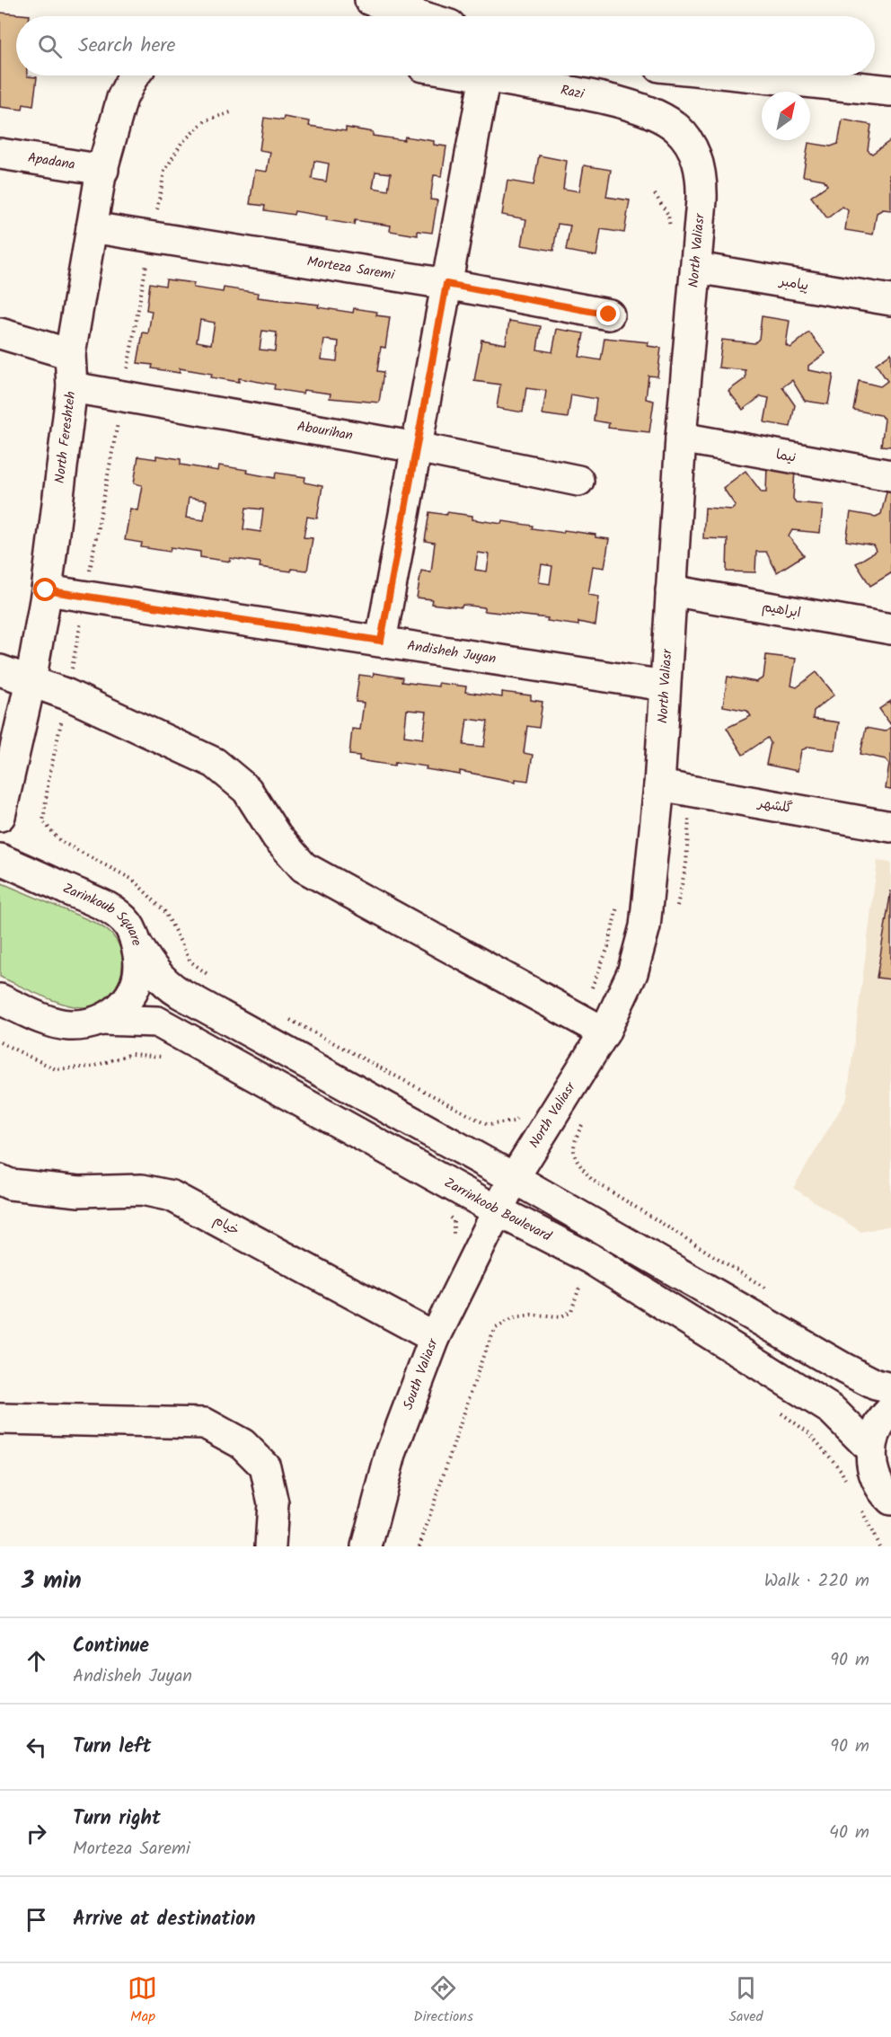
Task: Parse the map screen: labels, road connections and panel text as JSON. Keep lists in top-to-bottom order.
{
  "streets": {
    "street": [
      "Razi",
      "Apadana",
      "North Valiasr",
      "Morteza Saremi",
      "پیامبر",
      "Abourihan",
      "North Fereshteh",
      "نیما",
      "ابراهیم",
      "Andisheh Juyan",
      "گلشهر",
      "Zarinkoub Square",
      "Zarrinkoob Boulevard",
      "خیام",
      "South Valiasr"
    ]
  },
  "crossings": [
    ["Razi", "North Valiasr"],
    ["Apadana", "North Fereshteh"],
    ["North Valiasr", "پیامبر"],
    ["North Valiasr", "نیما"],
    ["North Valiasr", "ابراهیم"],
    ["North Valiasr", "Andisheh Juyan"],
    ["North Valiasr", "گلشهر"],
    ["North Valiasr", "Zarrinkoob Boulevard"],
    ["North Valiasr", "South Valiasr"],
    ["Morteza Saremi", "North Fereshteh"],
    ["Abourihan", "North Fereshteh"],
    ["North Fereshteh", "Andisheh Juyan"],
    ["Zarinkoub Square", "Zarrinkoob Boulevard"],
    ["Zarrinkoob Boulevard", "South Valiasr"],
    ["خیام", "South Valiasr"]
  ],
  "north": "top right",
  "page": {
    "search": "Search here",
    "heading": ["3 min", "Walk · 220 m"],
    "list": [
      ["Continue", "Andisheh Juyan", "90 m"],
      ["Turn left", "90 m"],
      ["Turn right", "Morteza Saremi", "40 m"],
      "Arrive at destination"
    ],
    "nav": ["Map", "Directions", "Saved"]
  }
}
